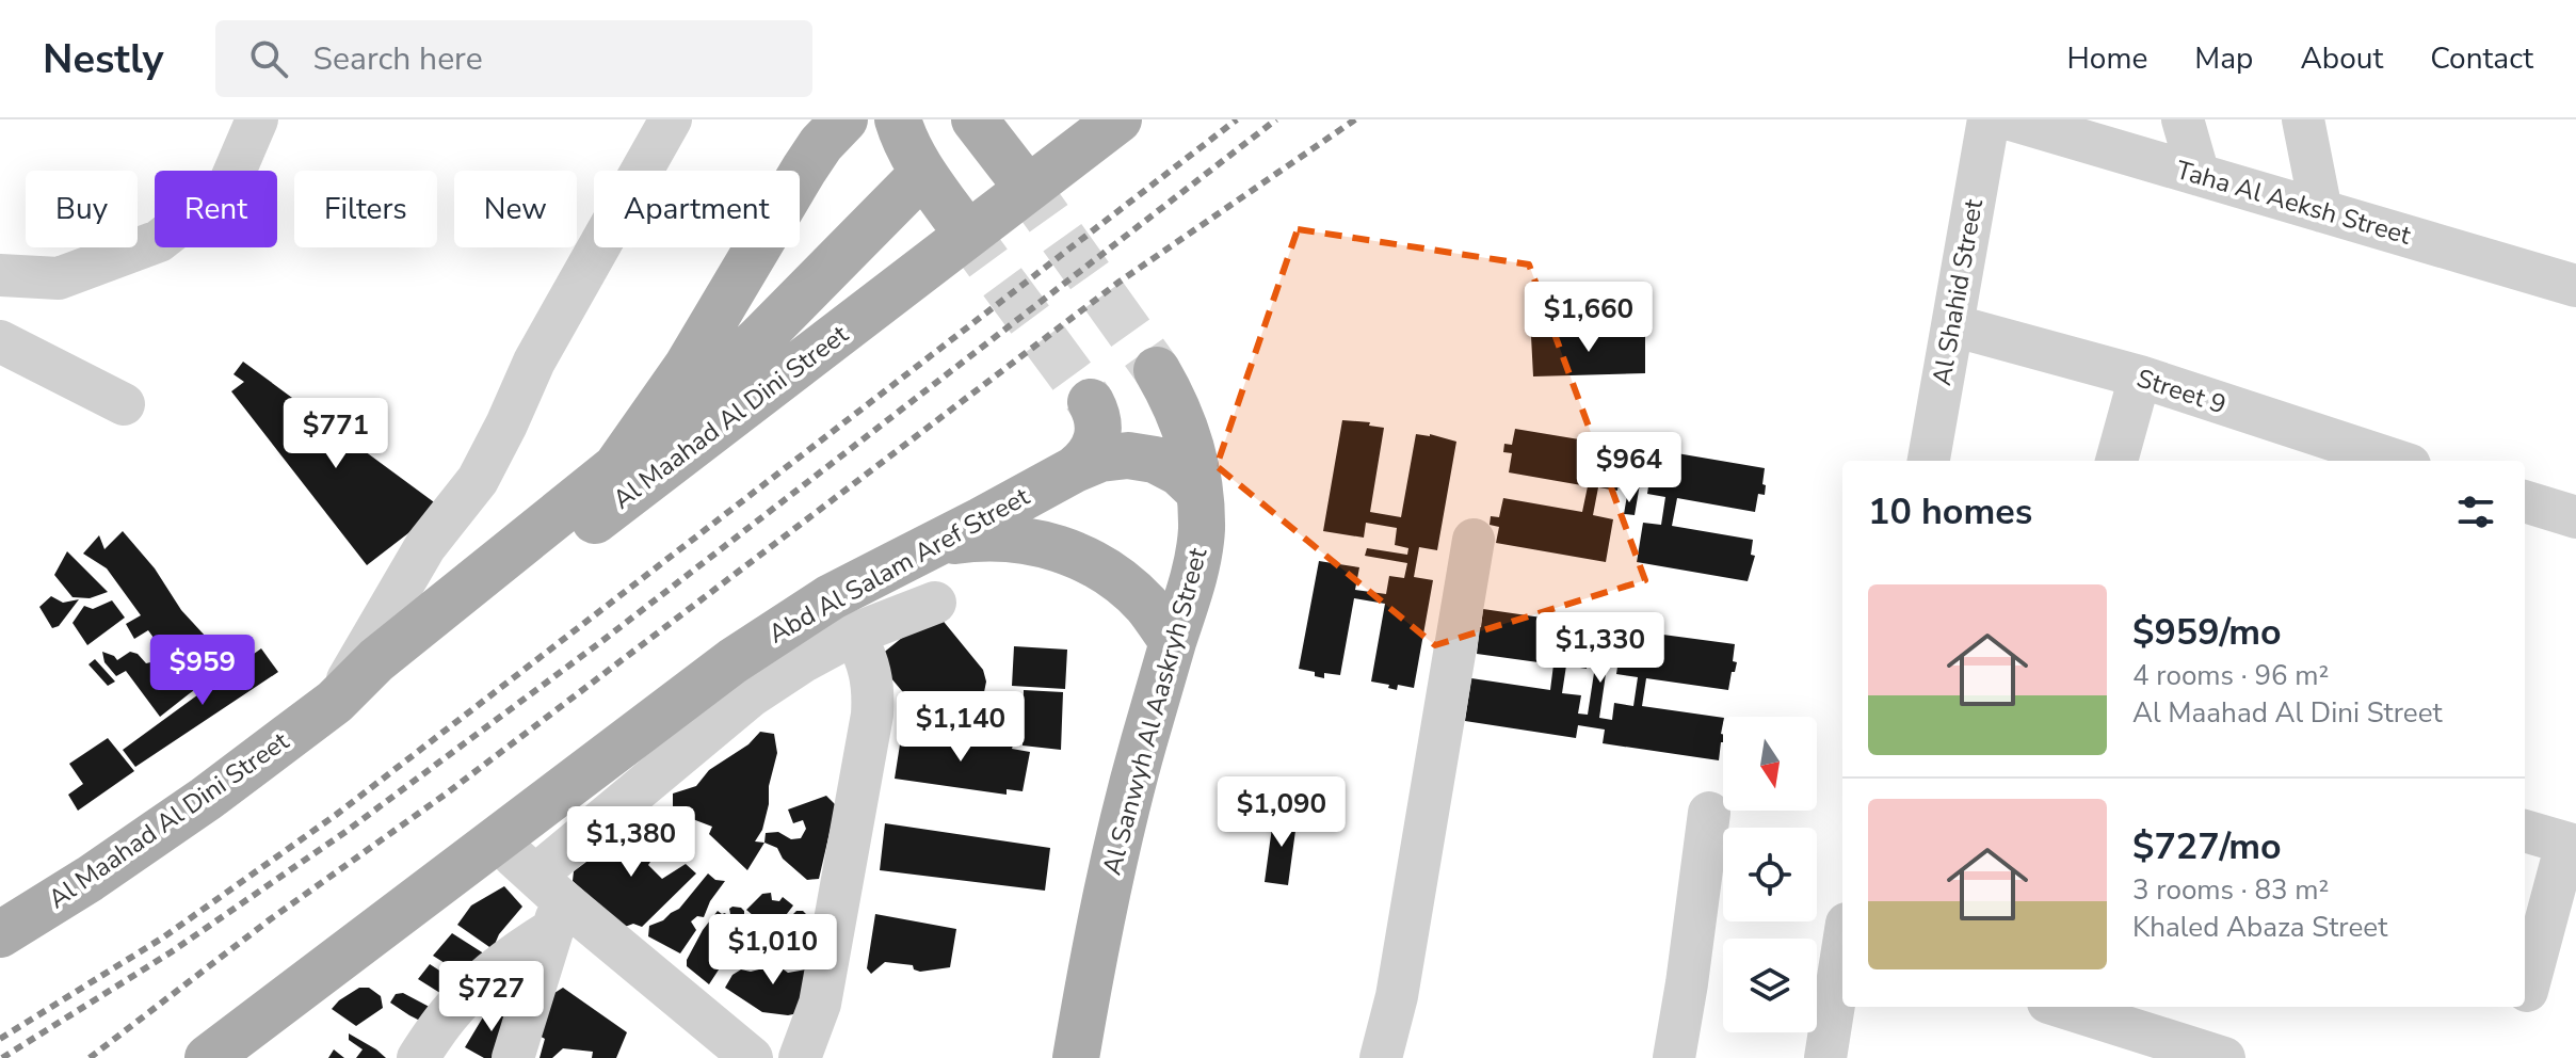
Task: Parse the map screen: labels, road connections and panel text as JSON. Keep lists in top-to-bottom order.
{
  "streets": {
    "main road": ["Al Maahad Al Dini Street", "Abd Al Salam Aref Street", "Al Sanwyh Al Aaskryh Street"],
    "street": ["Taha Al Aeksh Street", "Al Shahid Street", "Street 9"]
  },
  "crossings": [
    ["Al Shahid Street", "Street 9"],
    ["Abd Al Salam Aref Street", "Al Sanwyh Al Aaskryh Street"]
  ],
  "north": "bottom",
  "page": {
    "header": "Nestly",
    "search": "Search here",
    "nav": [
      "Home",
      "Map",
      "About",
      "Contact"
    ],
    "chip": [
      "Buy",
      "Rent",
      "Filters",
      "New",
      "Apartment"
    ],
    "price": [
      "$1,660",
      "$771",
      "$964",
      "$1,330",
      "$959",
      "$1,140",
      "$1,090",
      "$1,380",
      "$1,010",
      "$727"
    ],
    "heading": "10 homes",
    "list": [
      {
        "name": "$959/mo",
        "note": "4 rooms · 96 m² · Al Maahad Al Dini Street"
      },
      {
        "name": "$727/mo",
        "note": "3 rooms · 83 m² · Khaled Abaza Street"
      }
    ]
  }
}
